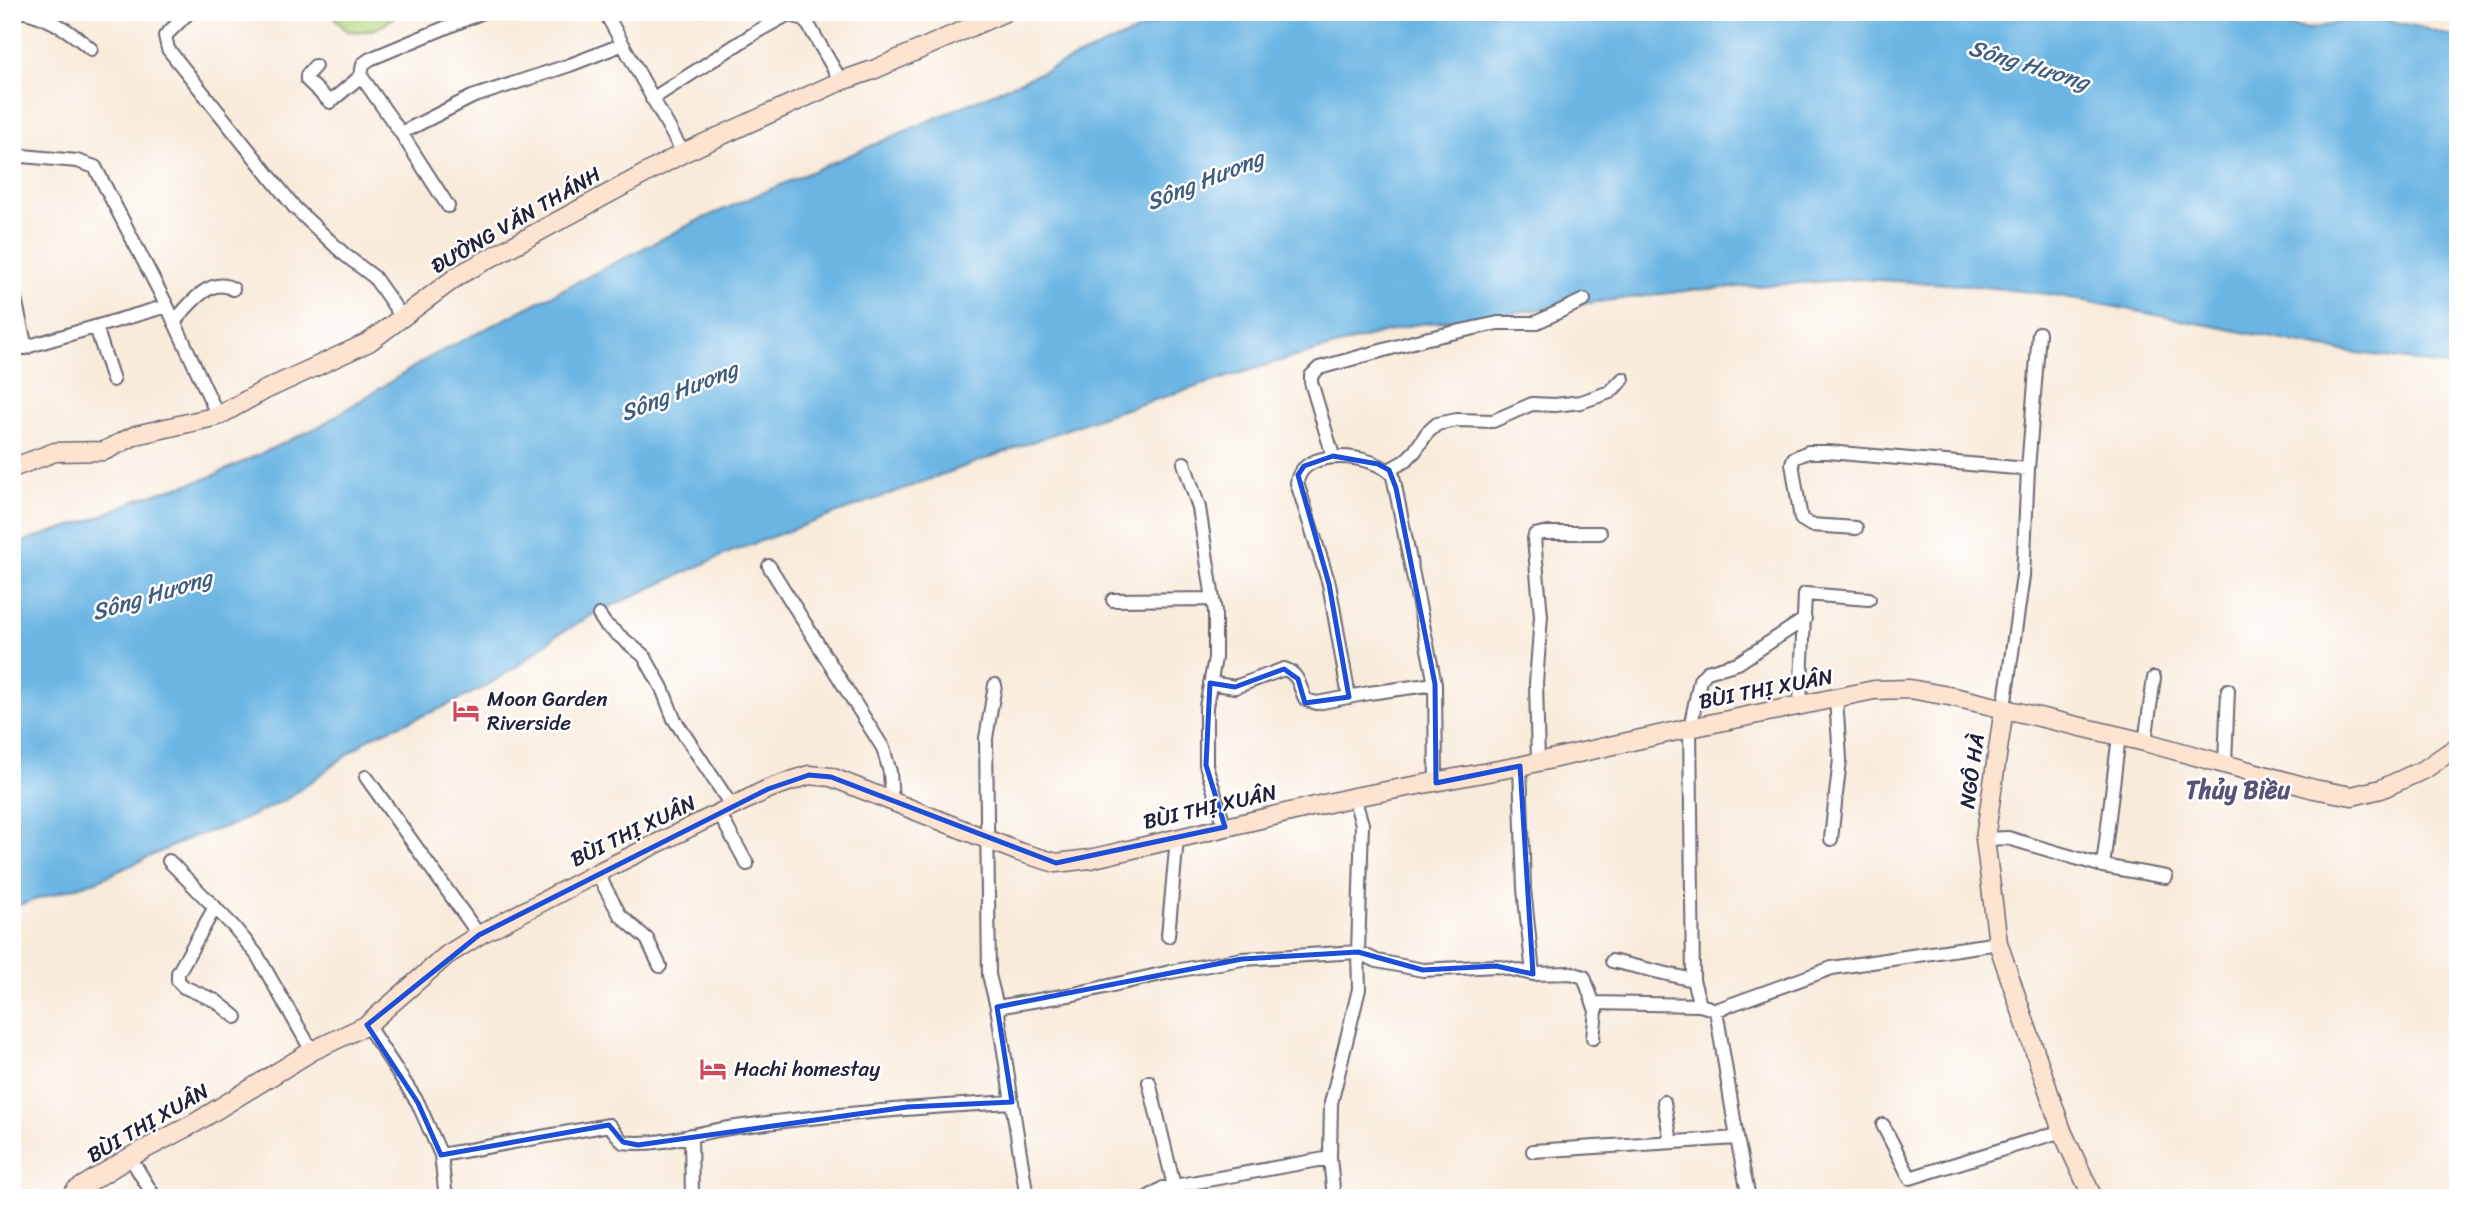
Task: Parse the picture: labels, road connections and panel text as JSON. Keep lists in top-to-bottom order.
{
  "streets": {
    "street": ["ĐƯỜNG VĂN THÁNH", "BÙI THỊ XUÂN", "NGÔ HÀ"]
  },
  "crossings": [
    ["BÙI THỊ XUÂN", "NGÔ HÀ"]
  ],
  "districts": ["Thủy Biều"],
  "water": ["Sông Hương"],
  "places": {
    "hotel": ["Moon Garden Riverside", "Hachi homestay"]
  }
}
